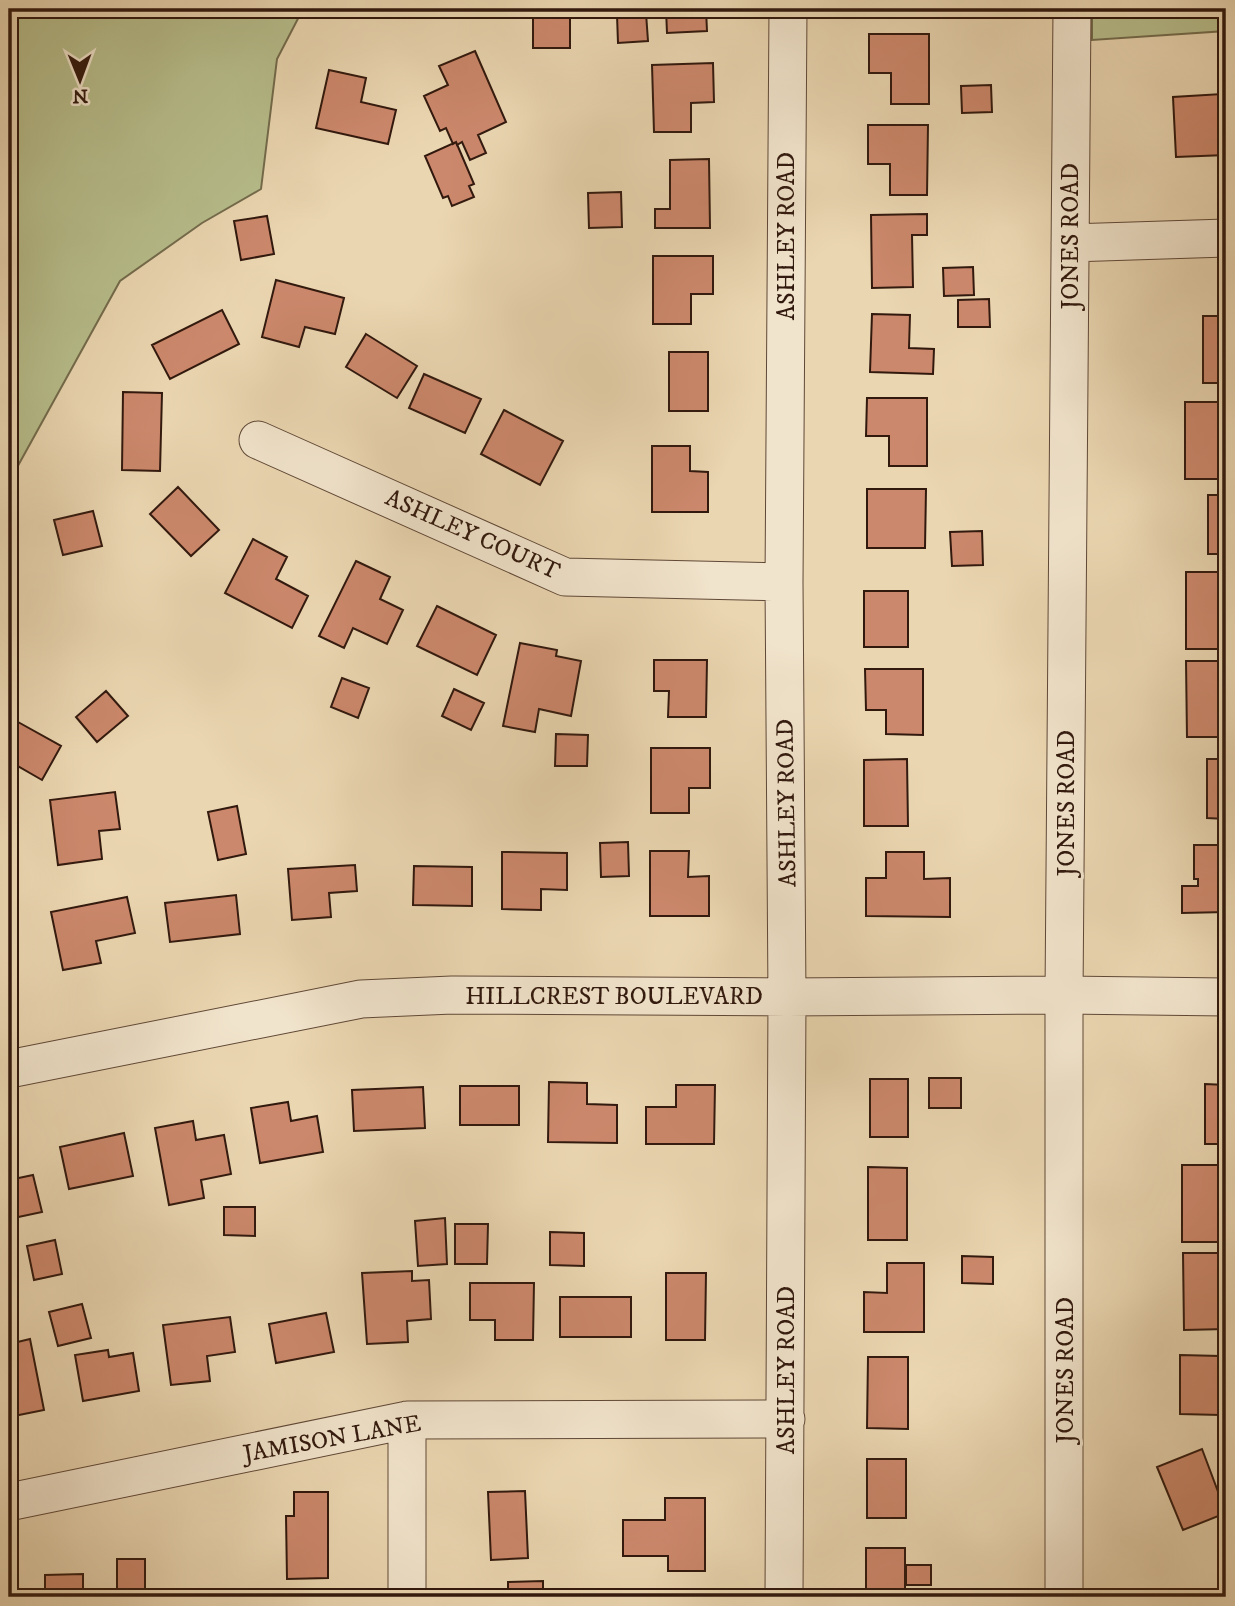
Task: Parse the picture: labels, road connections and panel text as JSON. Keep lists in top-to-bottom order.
{
  "streets": {
    "street": [
      "ASHLEY ROAD",
      "JONES ROAD",
      "ASHLEY COURT",
      "HILLCREST BOULEVARD",
      "JAMISON LANE"
    ]
  },
  "crossings": [
    ["ASHLEY ROAD", "ASHLEY COURT"],
    ["ASHLEY ROAD", "HILLCREST BOULEVARD"],
    ["ASHLEY ROAD", "JAMISON LANE"],
    ["JONES ROAD", "HILLCREST BOULEVARD"]
  ],
  "north": "bottom"
}
